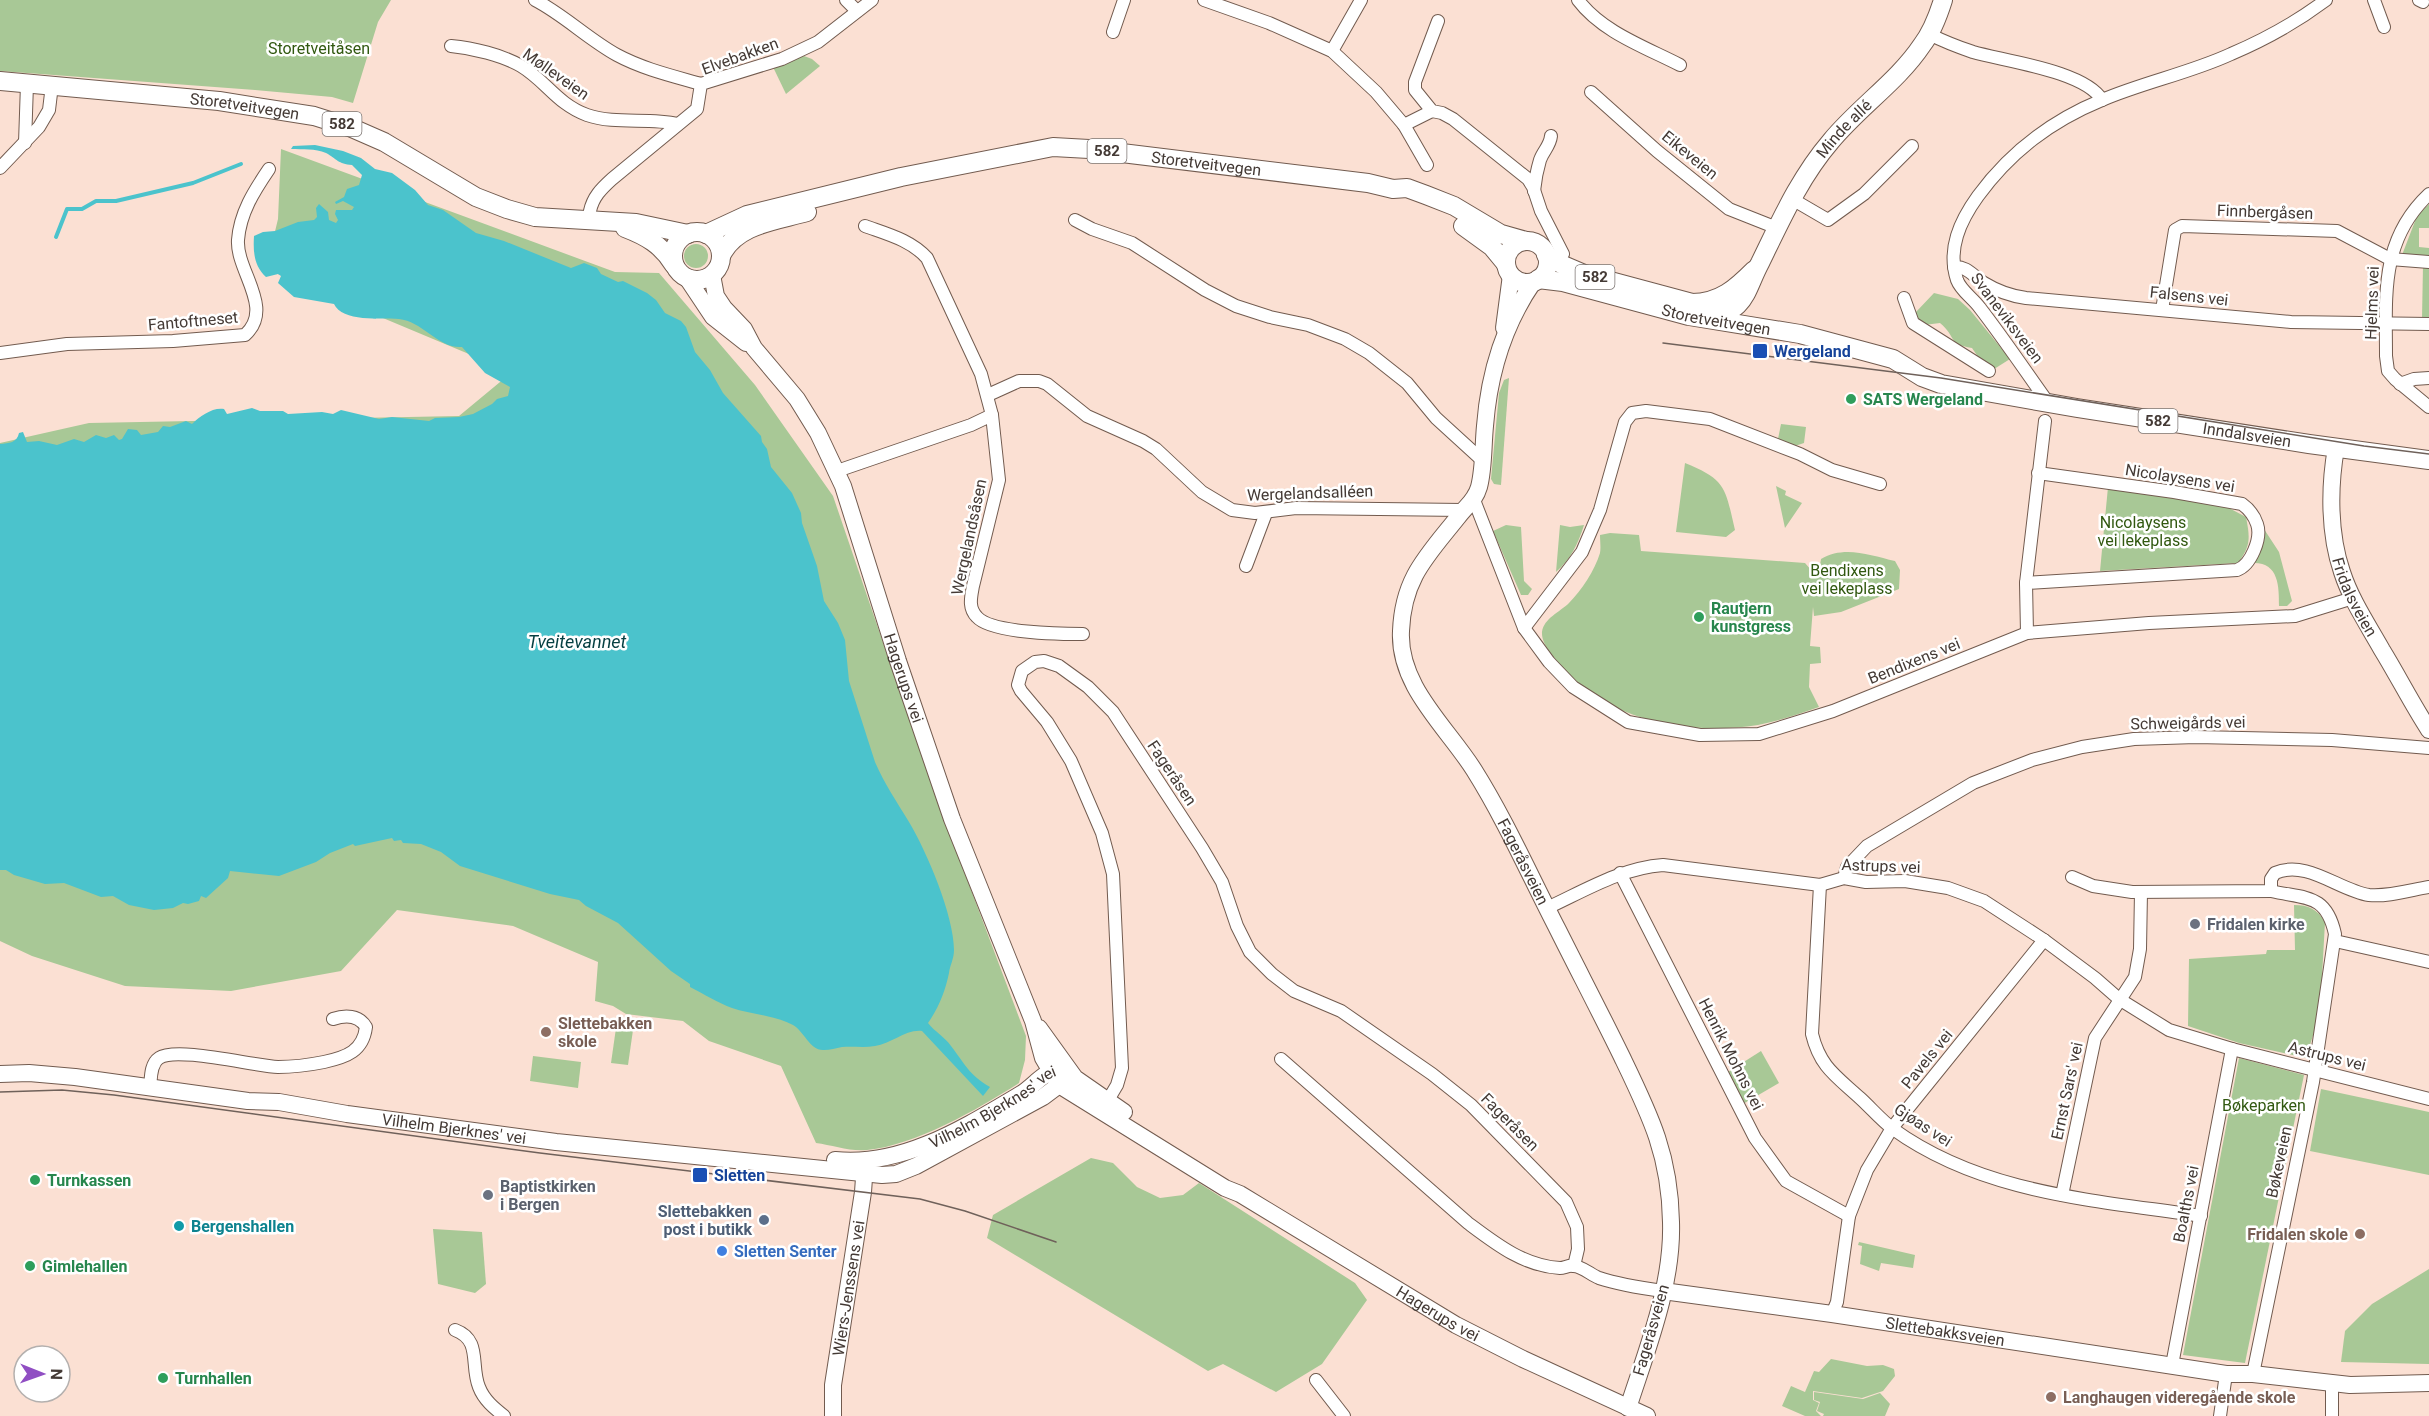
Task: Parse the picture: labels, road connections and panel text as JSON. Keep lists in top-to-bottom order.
{
  "streets": {
    "main road": [
      "Storetveitvegen",
      "582",
      "Minde allé",
      "Inndalsveien",
      "Fridalsveien",
      "Hagerups vei",
      "Fageråsveien",
      "Vilhelm Bjerknes' vei",
      "Wiers-Jenssens vei",
      "Slettebakksveien"
    ],
    "street": [
      "Elvebakken",
      "Mølleveien",
      "Eikeveien",
      "Finnbergåsen",
      "Falsens vei",
      "Hjelms vei",
      "Svaneviksveien",
      "Fantoftneset",
      "Nicolaysens vei",
      "Wergelandsalléen",
      "Wergelandsåsen",
      "Bendixens vei",
      "Schweigårds vei",
      "Fageråsen",
      "Astrups vei",
      "Henrik Mohns vei",
      "Pavels vei",
      "Ernst Sars' vei",
      "Gjøas vei",
      "Bøkeveien",
      "Boalths vei"
    ]
  },
  "crossings": [
    ["Elvebakken", "Mølleveien"],
    ["Storetveitvegen", "582"],
    ["Storetveitvegen", "Minde allé"],
    ["Storetveitvegen", "Inndalsveien"],
    ["Storetveitvegen", "Hagerups vei"],
    ["Storetveitvegen", "Fageråsveien"],
    ["582", "Hagerups vei"],
    ["582", "Fageråsveien"],
    ["Minde allé", "Eikeveien"],
    ["Finnbergåsen", "Falsens vei"],
    ["Finnbergåsen", "Hjelms vei"],
    ["Falsens vei", "Hjelms vei"],
    ["Falsens vei", "Svaneviksveien"],
    ["Svaneviksveien", "Inndalsveien"],
    ["Inndalsveien", "Fridalsveien"],
    ["Wergelandsalléen", "Wergelandsåsen"],
    ["Wergelandsalléen", "Bendixens vei"],
    ["Wergelandsalléen", "Fageråsveien"],
    ["Fridalsveien", "Bendixens vei"],
    ["Bendixens vei", "Fageråsveien"],
    ["Hagerups vei", "Fageråsen"],
    ["Hagerups vei", "Fageråsveien"],
    ["Hagerups vei", "Vilhelm Bjerknes' vei"],
    ["Schweigårds vei", "Astrups vei"],
    ["Fageråsveien", "Astrups vei"],
    ["Fageråsveien", "Slettebakksveien"],
    ["Astrups vei", "Henrik Mohns vei"],
    ["Astrups vei", "Pavels vei"],
    ["Astrups vei", "Ernst Sars' vei"],
    ["Astrups vei", "Gjøas vei"],
    ["Astrups vei", "Bøkeveien"],
    ["Astrups vei", "Boalths vei"],
    ["Henrik Mohns vei", "Pavels vei"],
    ["Pavels vei", "Gjøas vei"],
    ["Pavels vei", "Slettebakksveien"],
    ["Ernst Sars' vei", "Gjøas vei"],
    ["Vilhelm Bjerknes' vei", "Wiers-Jenssens vei"],
    ["Gjøas vei", "Boalths vei"],
    ["Bøkeveien", "Slettebakksveien"],
    ["Boalths vei", "Slettebakksveien"]
  ],
  "water": ["Tveitevannet"],
  "parks": [
    "Storetveitåsen",
    "Nicolaysens vei lekeplass",
    "Bendixens vei lekeplass",
    "Bøkeparken"
  ],
  "places": {
    "transit": ["Wergeland", "Sletten"],
    "other": [
      "SATS Wergeland",
      "Rautjern kunstgress",
      "Fridalen kirke",
      "Slettebakken skole",
      "Turnkassen",
      "Baptistkirken i Bergen",
      "Slettebakken post i butikk",
      "Bergenshallen",
      "Fridalen skole",
      "Sletten Senter",
      "Gimlehallen",
      "Turnhallen",
      "Langhaugen videregående skole"
    ]
  },
  "north": "right"
}
